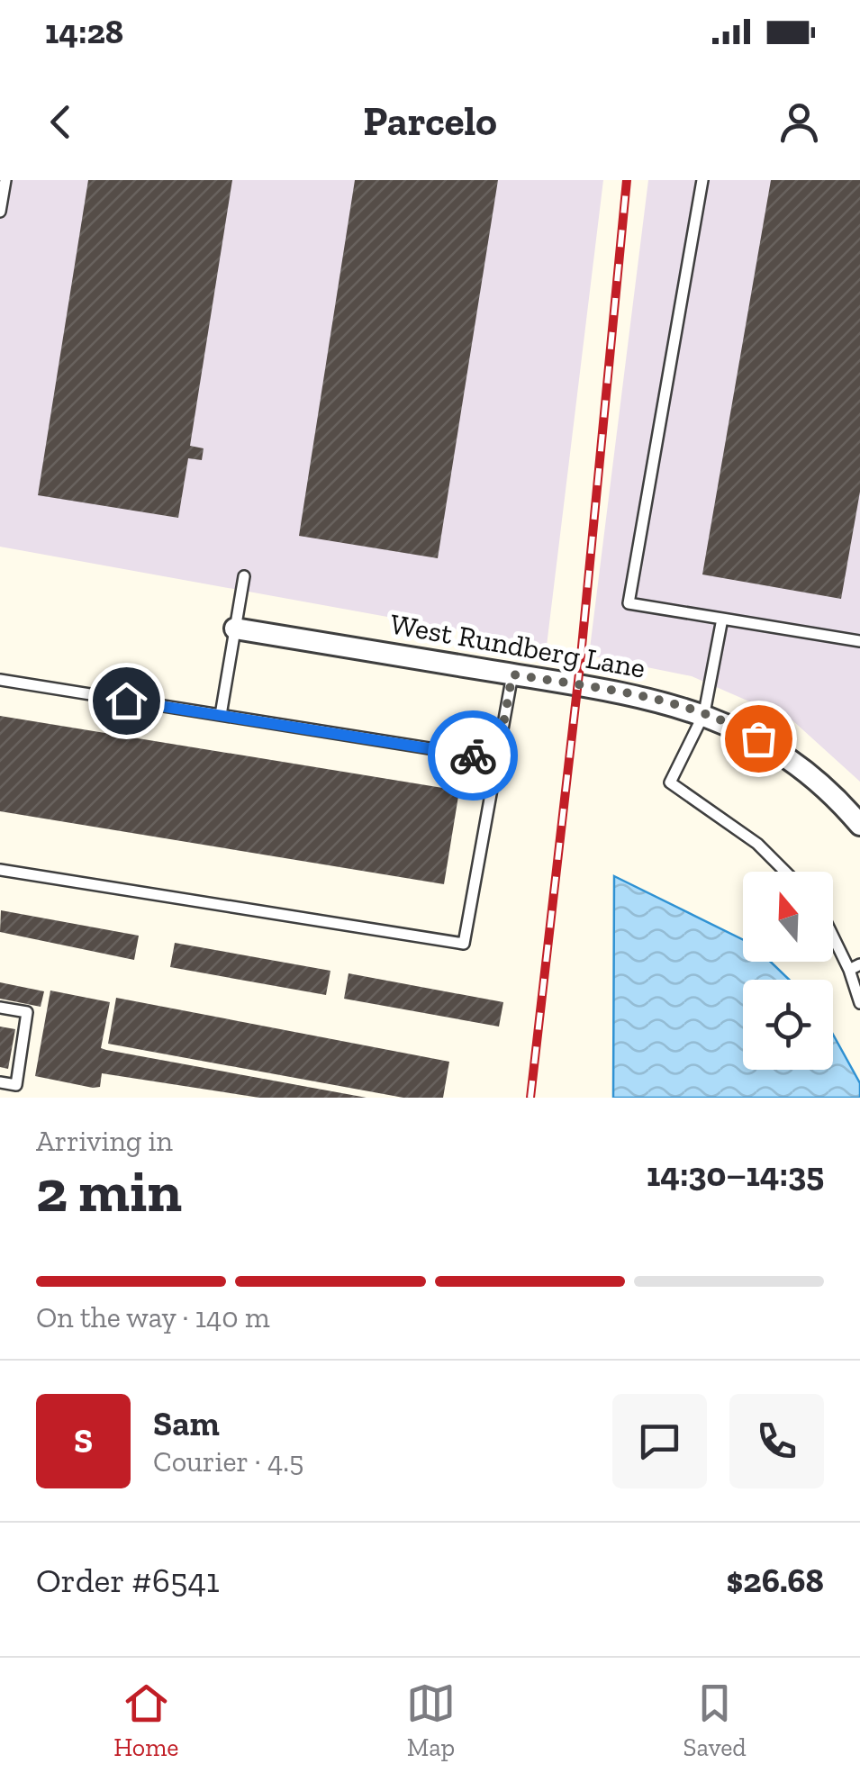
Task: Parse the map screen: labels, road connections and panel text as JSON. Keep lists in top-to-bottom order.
{
  "streets": {
    "street": ["West Rundberg Lane"]
  },
  "north": "top",
  "page": {
    "status": "14:28",
    "header": "Parcelo",
    "heading": ["2 min", "Arriving in", "14:30–14:35"],
    "panel": [
      "Sam",
      "Courier · 4.5",
      "Order #6541",
      "$26.68"
    ],
    "bar": "On the way · 140 m",
    "round": "S",
    "tabs": ["Home", "Map", "Saved"]
  }
}
